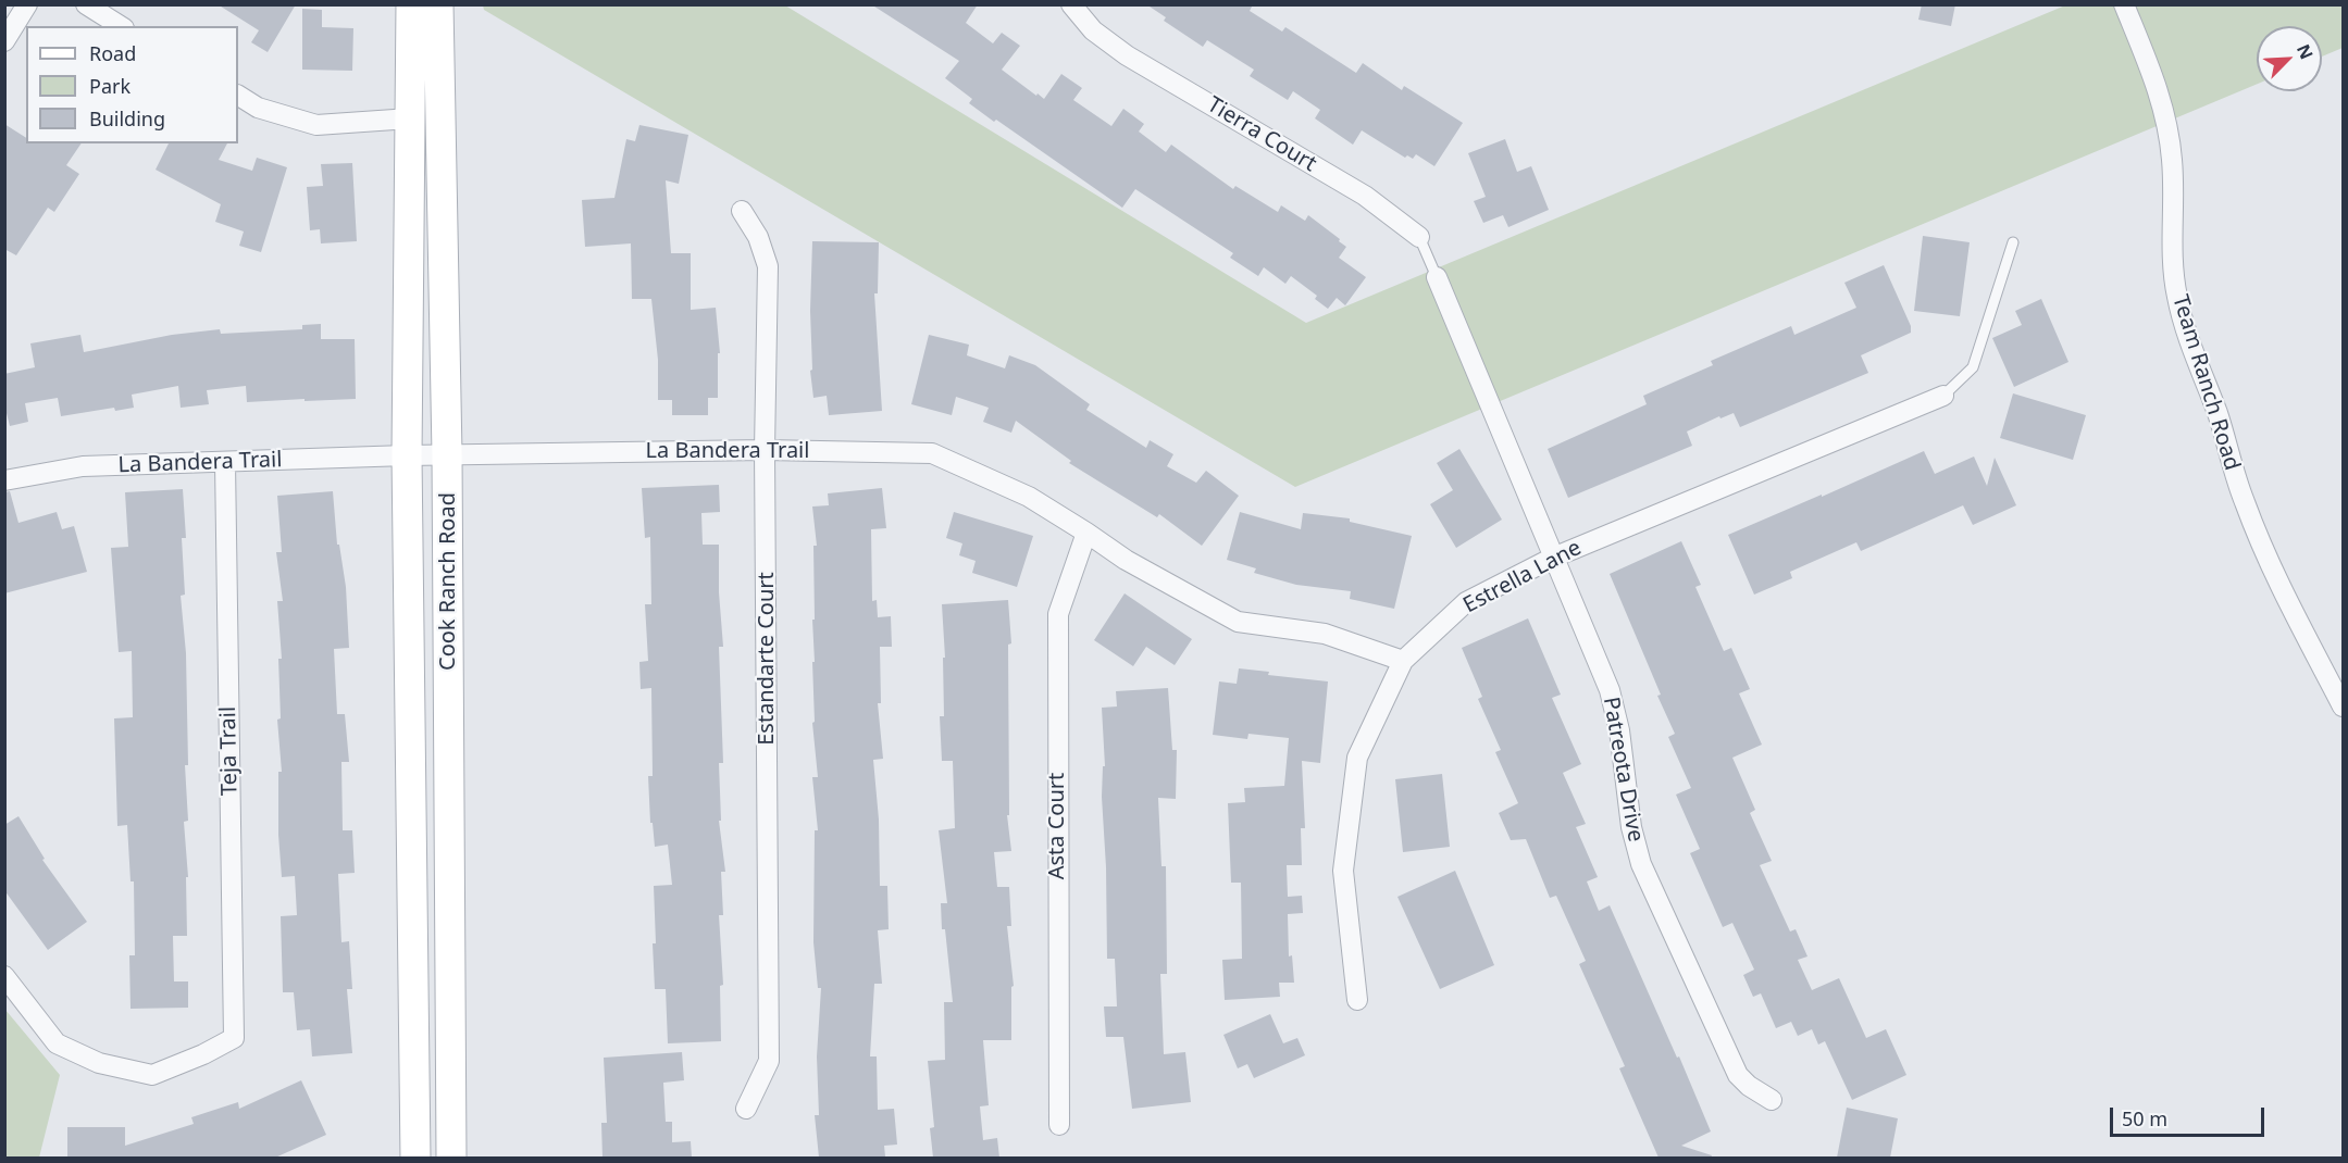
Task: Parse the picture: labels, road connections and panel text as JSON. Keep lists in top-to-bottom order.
{
  "streets": {
    "street": [
      "Tierra Court",
      "Team Ranch Road",
      "La Bandera Trail",
      "Estrella Lane",
      "Cook Ranch Road",
      "Estandarte Court",
      "Teja Trail",
      "Patreota Drive",
      "Asta Court"
    ]
  },
  "crossings": [
    ["Tierra Court", "Patreota Drive"],
    ["La Bandera Trail", "Estrella Lane"],
    ["La Bandera Trail", "Cook Ranch Road"],
    ["La Bandera Trail", "Estandarte Court"],
    ["La Bandera Trail", "Teja Trail"],
    ["La Bandera Trail", "Asta Court"],
    ["Estrella Lane", "Patreota Drive"]
  ],
  "legend": ["Road", "Park", "Building"],
  "scale_bar": "50 m",
  "north": "top right"
}
